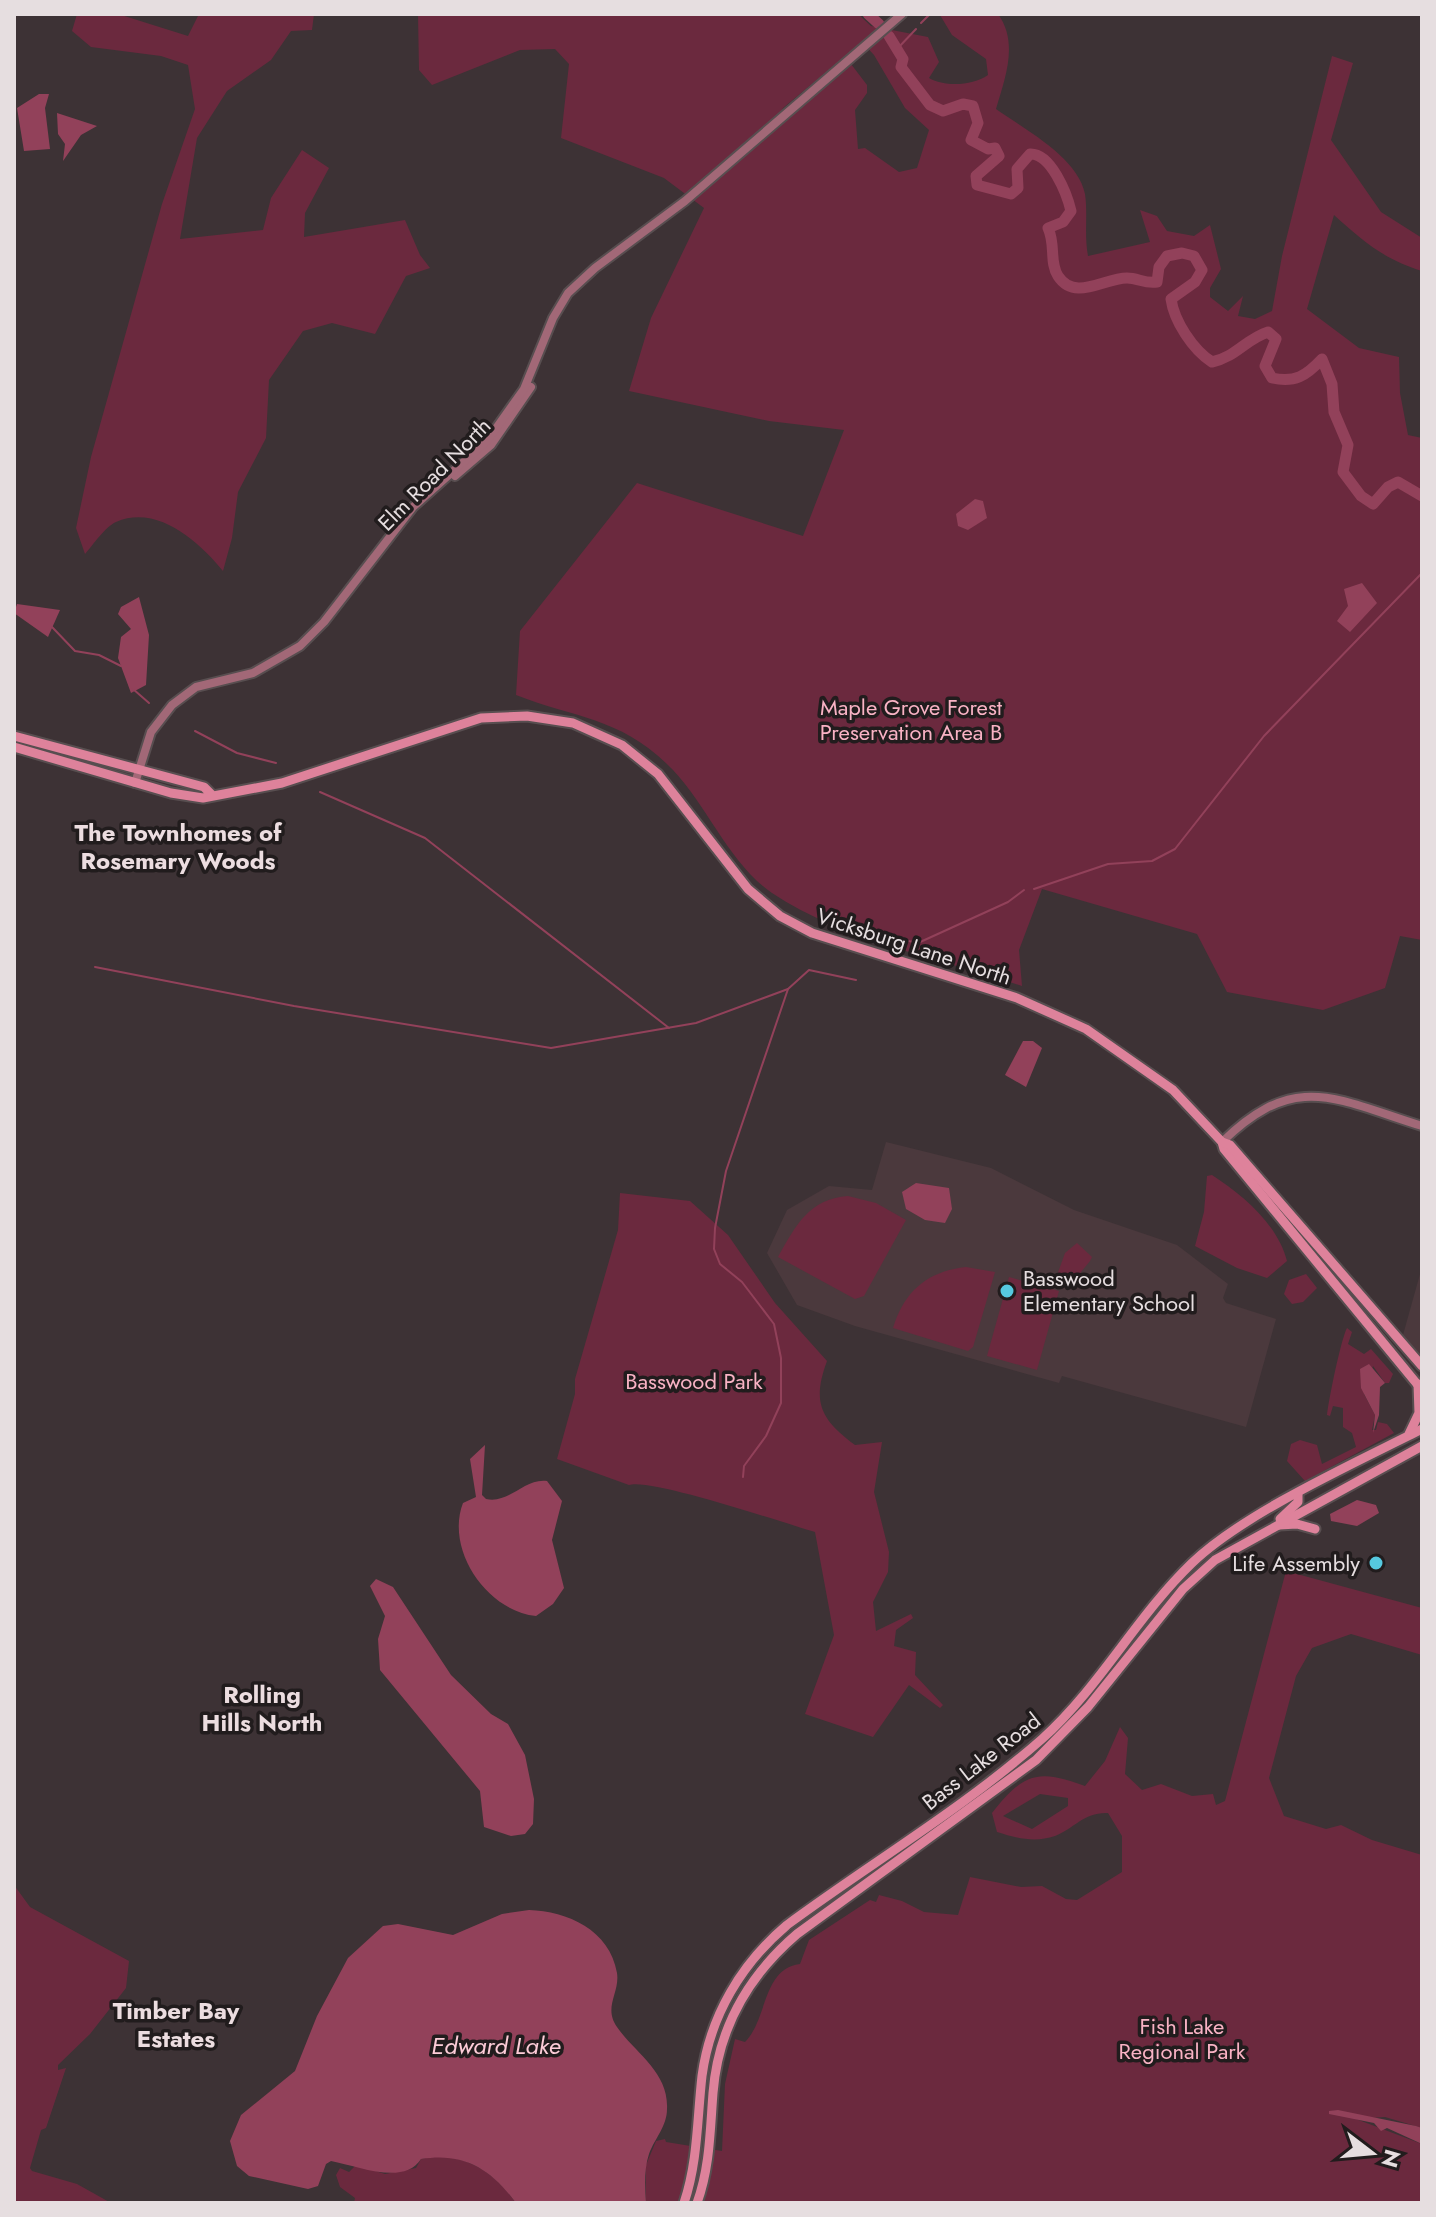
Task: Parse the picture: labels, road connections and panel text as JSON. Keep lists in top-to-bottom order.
{
  "streets": {
    "main road": ["Vicksburg Lane North", "Bass Lake Road"],
    "street": ["Elm Road North"]
  },
  "crossings": [
    ["Elm Road North", "Vicksburg Lane North"]
  ],
  "districts": ["The Townhomes of Rosemary Woods", "Rolling Hills North", "Timber Bay Estates"],
  "water": ["Edward Lake"],
  "parks": ["Maple Grove Forest Preservation Area B", "Basswood Park", "Fish Lake Regional Park"],
  "places": ["Basswood Elementary School", "Life Assembly"],
  "north": "right"
}
